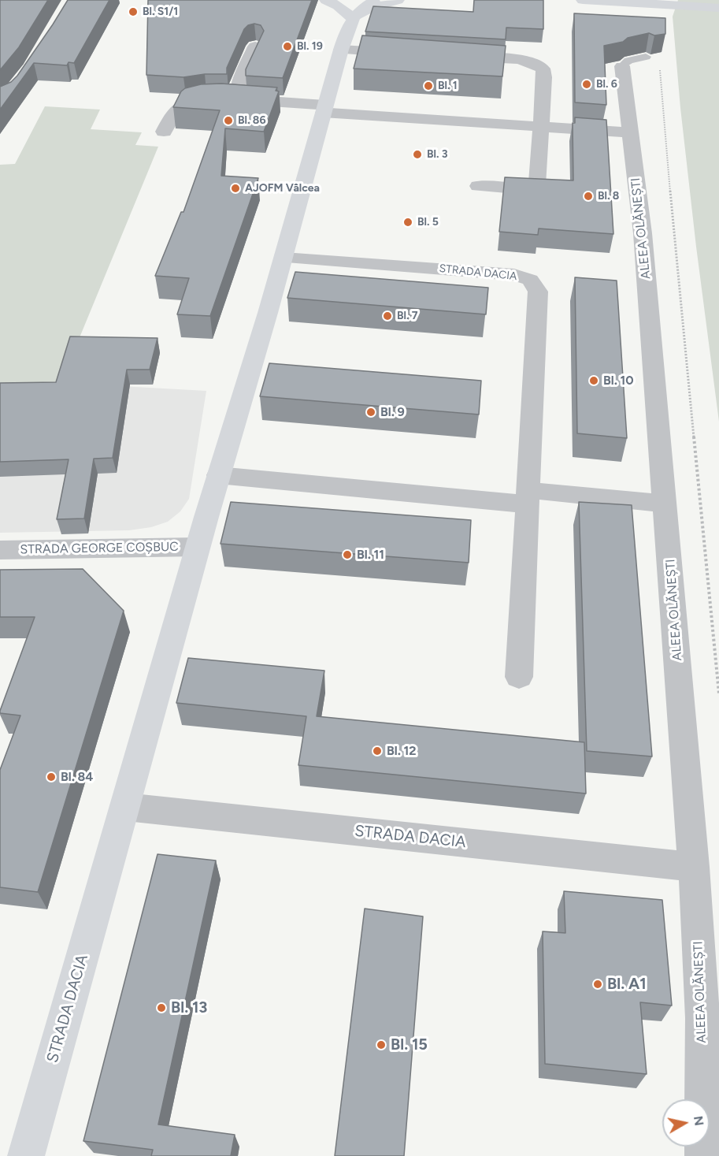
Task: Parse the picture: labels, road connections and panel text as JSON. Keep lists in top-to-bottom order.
{
  "streets": {
    "main road": ["STRADA DACIA"],
    "street": ["ALEEA OLĂNEȘTI", "STRADA GEORGE COȘBUC"]
  },
  "crossings": [
    ["ALEEA OLĂNEȘTI", "STRADA DACIA"],
    ["STRADA DACIA", "STRADA GEORGE COȘBUC"]
  ],
  "places": [
    "Bl. S1/1",
    "Bl. 19",
    "Bl. 6",
    "Bl. 1",
    "Bl. 86",
    "Bl. 3",
    "AJOFM Vâlcea",
    "Bl. 8",
    "Bl. 5",
    "Bl. 7",
    "Bl. 10",
    "Bl. 9",
    "Bl. 11",
    "Bl. 12",
    "Bl. 84",
    "Bl. A1",
    "Bl. 13",
    "Bl. 15"
  ],
  "north": "right"
}
